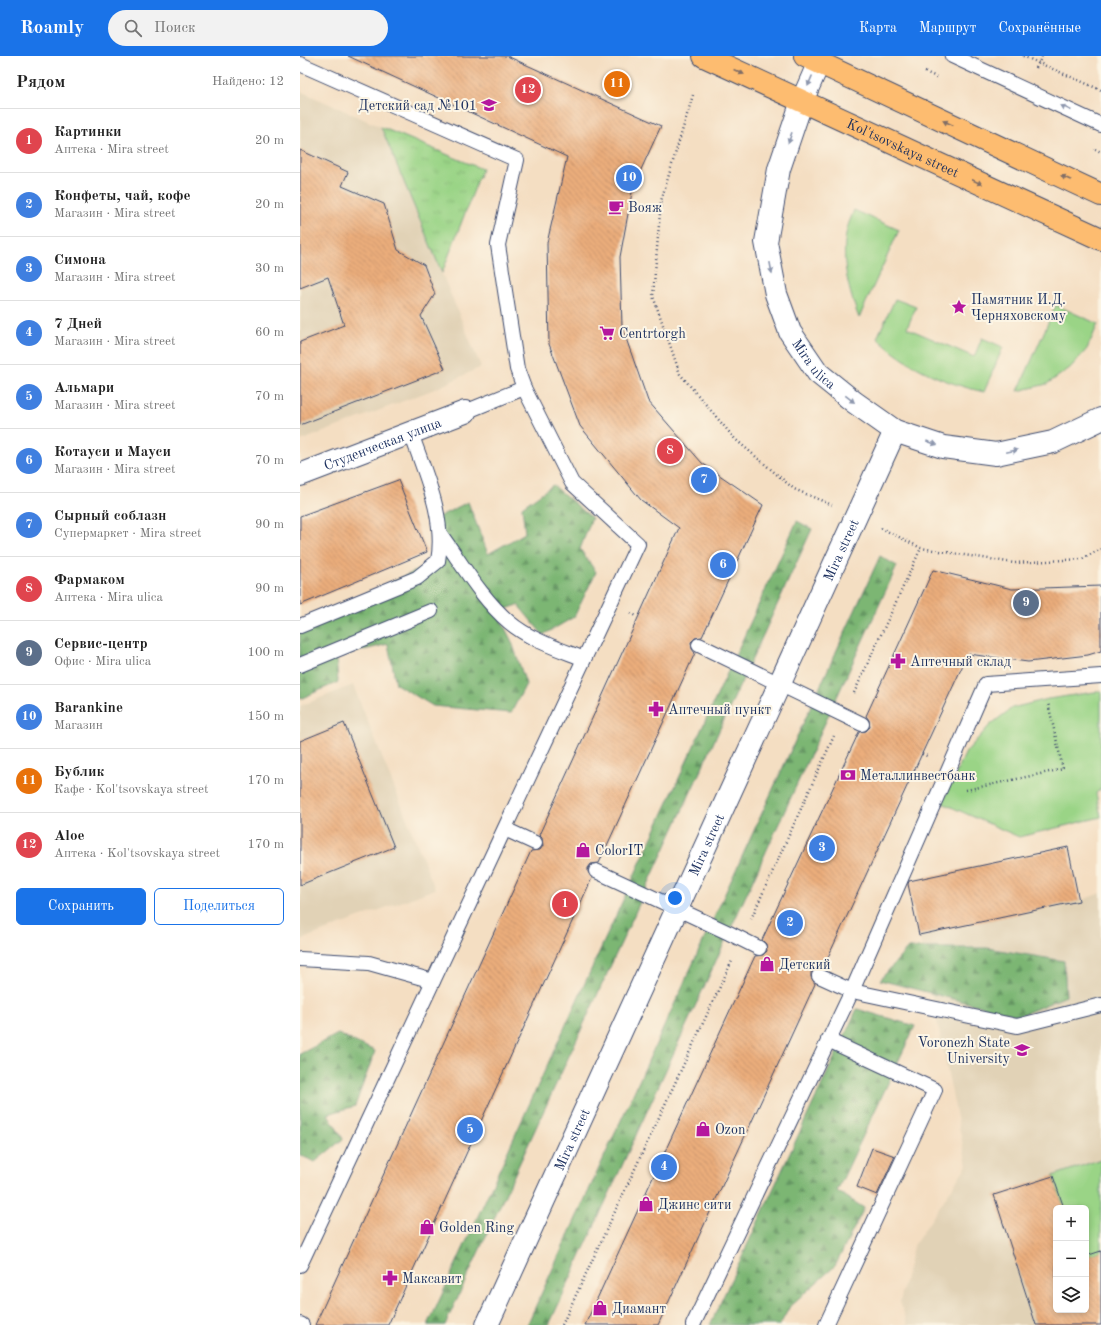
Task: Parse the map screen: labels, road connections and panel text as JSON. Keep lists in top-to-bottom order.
{
  "streets": {
    "main road": ["Kol'tsovskaya street"],
    "street": ["Mira ulica", "Студенческая улица", "Mira street"]
  },
  "crossings": [
    ["Kol'tsovskaya street", "Mira ulica"],
    ["Mira ulica", "Mira street"]
  ],
  "places": {
    "school or university": ["Детский сад №101", "Voronezh State University"],
    "cafe": ["Вояж"],
    "place": ["Памятник И.Д. Черняховскому"],
    "supermarket": ["Centrtorgh"],
    "pharmacy": ["Аптечный склад", "Аптечный пункт", "Максавит"],
    "bank": ["Металлинвестбанк"],
    "shop": [
      "ColorIT",
      "Детский",
      "Ozon",
      "Джинс сити",
      "Golden Ring",
      "Диамант"
    ]
  },
  "page": {
    "header": "Roamly",
    "search": "Поиск",
    "nav": ["Карта", "Маршрут", "Сохранённые"],
    "heading": ["Рядом", "Найдено: 12"],
    "pins": [
      "11",
      "12",
      "10",
      "8",
      "7",
      "6",
      "9",
      "3",
      "1",
      "2",
      "5",
      "4"
    ],
    "list": [
      {
        "mark": "1",
        "name": "Картинки",
        "note": "Аптека · Mira street",
        "value": "20 m"
      },
      {
        "mark": "2",
        "name": "Конфеты, чай, кофе",
        "note": "Магазин · Mira street",
        "value": "20 m"
      },
      {
        "mark": "3",
        "name": "Симона",
        "note": "Магазин · Mira street",
        "value": "30 m"
      },
      {
        "mark": "4",
        "name": "7 Дней",
        "note": "Магазин · Mira street",
        "value": "60 m"
      },
      {
        "mark": "5",
        "name": "Альмари",
        "note": "Магазин · Mira street",
        "value": "70 m"
      },
      {
        "mark": "6",
        "name": "Котауси и Мауси",
        "note": "Магазин · Mira street",
        "value": "70 m"
      },
      {
        "mark": "7",
        "name": "Сырный соблазн",
        "note": "Супермаркет · Mira street",
        "value": "90 m"
      },
      {
        "mark": "8",
        "name": "Фармаком",
        "note": "Аптека · Mira ulica",
        "value": "90 m"
      },
      {
        "mark": "9",
        "name": "Сервис-центр",
        "note": "Офис · Mira ulica",
        "value": "100 m"
      },
      {
        "mark": "10",
        "name": "Barankine",
        "note": "Магазин",
        "value": "150 m"
      },
      {
        "mark": "11",
        "name": "Бублик",
        "note": "Кафе · Kol'tsovskaya street",
        "value": "170 m"
      },
      {
        "mark": "12",
        "name": "Aloe",
        "note": "Аптека · Kol'tsovskaya street",
        "value": "170 m"
      }
    ],
    "buttons": ["Сохранить", "Поделиться"],
    "map_buttons": ["+", "−"]
  }
}
